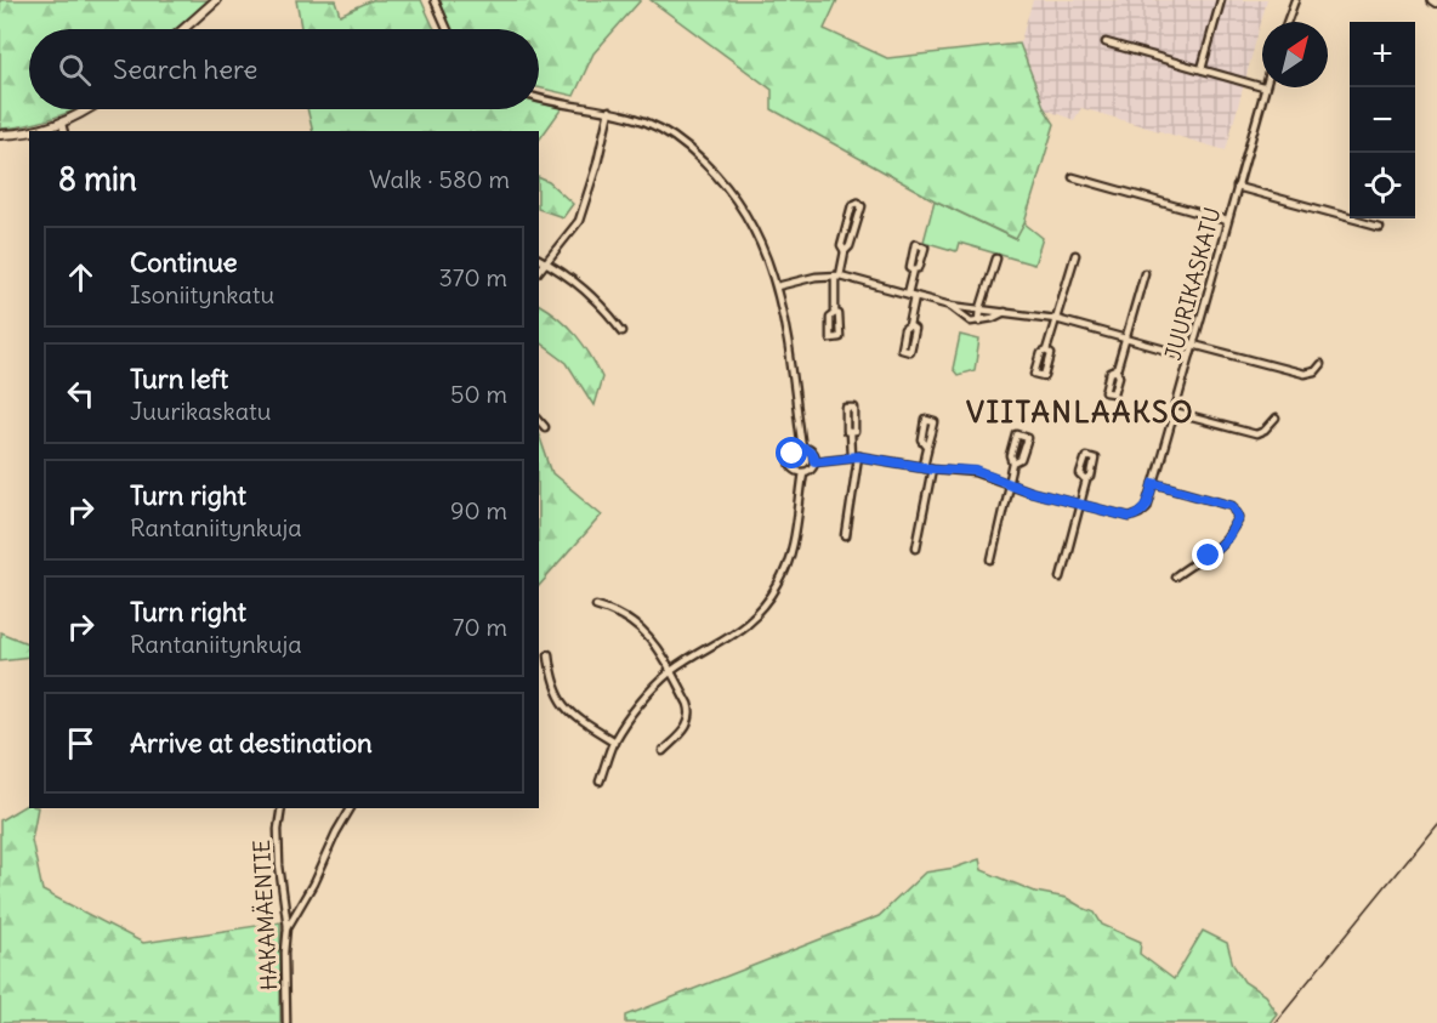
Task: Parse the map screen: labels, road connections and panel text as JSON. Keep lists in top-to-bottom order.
{
  "streets": {
    "street": ["JUURIKASKATU", "HAKAMÄENTIE"]
  },
  "districts": ["VIITANLAAKSO"],
  "north": "top right",
  "page": {
    "map_buttons": ["+", "−"],
    "search": "Search here",
    "heading": ["8 min", "Walk · 580 m"],
    "list": [
      ["Continue", "Isoniitynkatu", "370 m"],
      ["Turn left", "Juurikaskatu", "50 m"],
      ["Turn right", "Rantaniitynkuja", "90 m"],
      ["Turn right", "Rantaniitynkuja", "70 m"],
      "Arrive at destination"
    ]
  }
}
